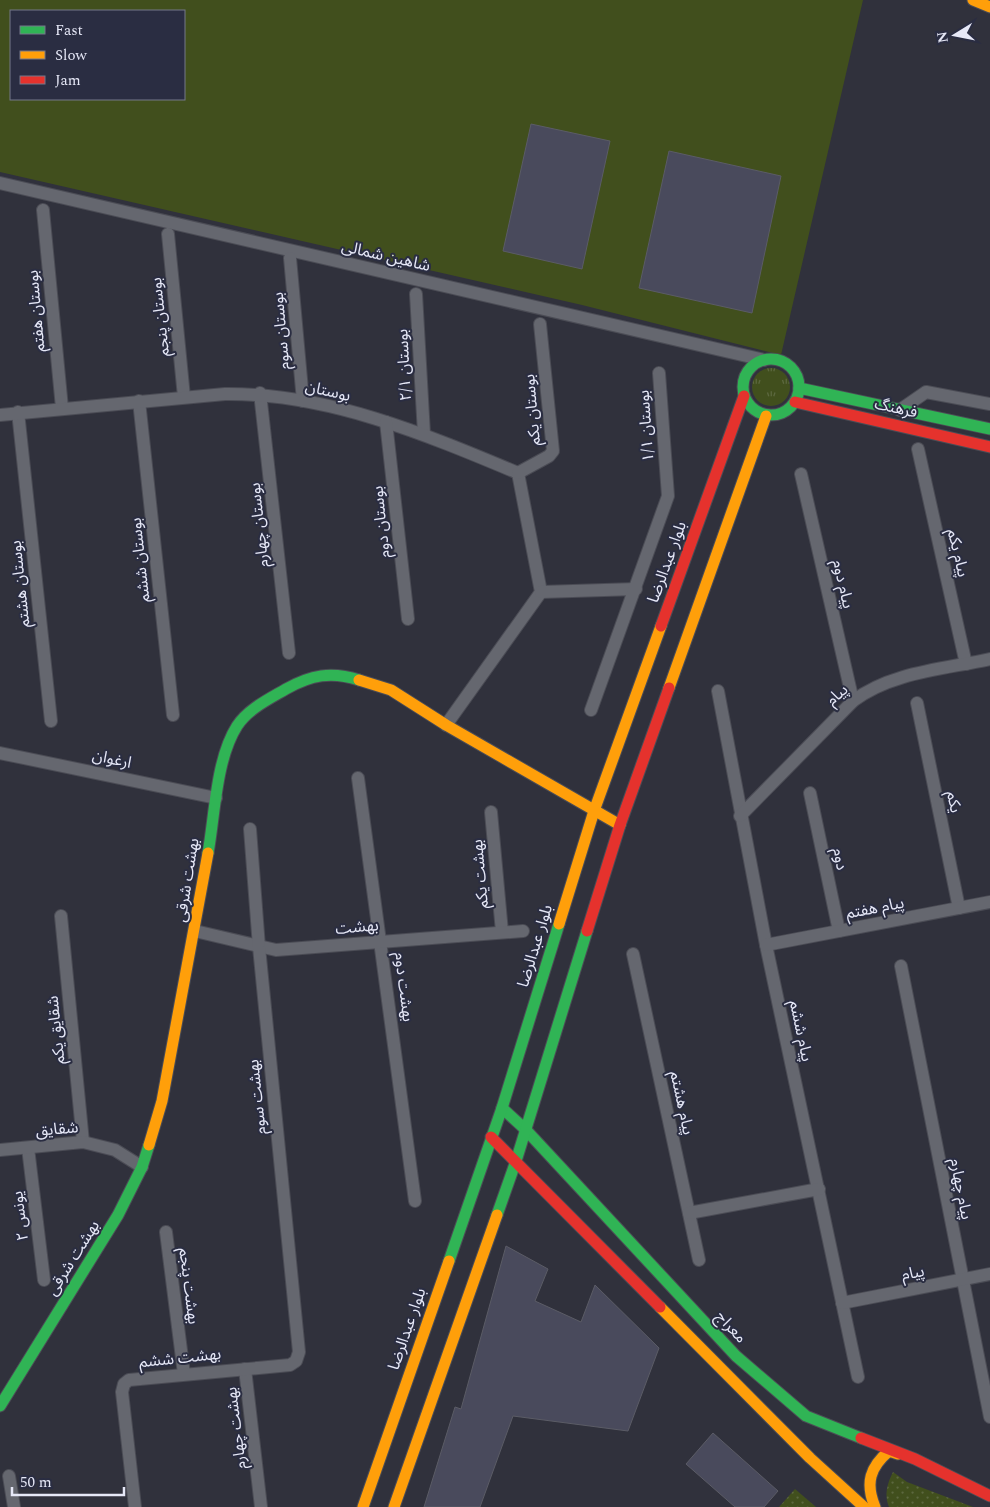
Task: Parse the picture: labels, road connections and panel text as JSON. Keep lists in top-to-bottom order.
{
  "streets": {
    "main road": [
      "فرهنگ",
      "بلوار عبدالرضا",
      "بهشت شرقی",
      "معراج"
    ],
    "street": [
      "شاهین شمالی",
      "بوستان هفتم",
      "بوستان پنجم",
      "بوستان سوم",
      "بوستان ۲/۱",
      "بوستان",
      "بوستان یکم",
      "بوستان ۱/۱",
      "بوستان دوم",
      "بوستان چهارم",
      "پیام یکم",
      "بوستان ششم",
      "بوستان هشتم",
      "پیام دوم",
      "پیام",
      "ارغوان",
      "یکم",
      "دوم",
      "بهشت یکم",
      "پیام هفتم",
      "بهشت",
      "بهشت دوم",
      "شقایق یکم",
      "پیام ششم",
      "بهشت سوم",
      "پیام هشتم",
      "شقایق",
      "پیام چهارم",
      "یونس ۲",
      "بهشت پنجم",
      "بهشت ششم",
      "بهشت چهارم"
    ]
  },
  "crossings": [
    ["شاهین شمالی", "فرهنگ"],
    ["شاهین شمالی", "بلوار عبدالرضا"],
    ["بوستان هفتم", "بوستان"],
    ["بوستان پنجم", "بوستان"],
    ["بوستان سوم", "بوستان"],
    ["بوستان ۲/۱", "بوستان"],
    ["بوستان", "بوستان یکم"],
    ["بوستان", "بوستان دوم"],
    ["بوستان", "بوستان چهارم"],
    ["بوستان", "بوستان ششم"],
    ["بوستان", "بوستان هشتم"],
    ["فرهنگ", "بلوار عبدالرضا"],
    ["پیام یکم", "پیام"],
    ["بلوار عبدالرضا", "بهشت شرقی"],
    ["بلوار عبدالرضا", "معراج"],
    ["پیام دوم", "پیام"],
    ["پیام", "پیام ششم"],
    ["پیام", "پیام چهارم"],
    ["ارغوان", "بهشت شرقی"],
    ["یکم", "پیام هفتم"],
    ["دوم", "پیام هفتم"],
    ["بهشت یکم", "بهشت"],
    ["بهشت شرقی", "بهشت"],
    ["بهشت شرقی", "شقایق"],
    ["پیام هفتم", "پیام ششم"],
    ["بهشت", "بهشت دوم"],
    ["بهشت", "بهشت سوم"],
    ["شقایق یکم", "شقایق"],
    ["بهشت سوم", "بهشت چهارم"],
    ["شقایق", "یونس ۲"],
    ["بهشت پنجم", "بهشت ششم"],
    ["بهشت ششم", "بهشت چهارم"]
  ],
  "legend": ["Fast", "Slow", "Jam"],
  "scale_bar": "50 m",
  "north": "left"
}
